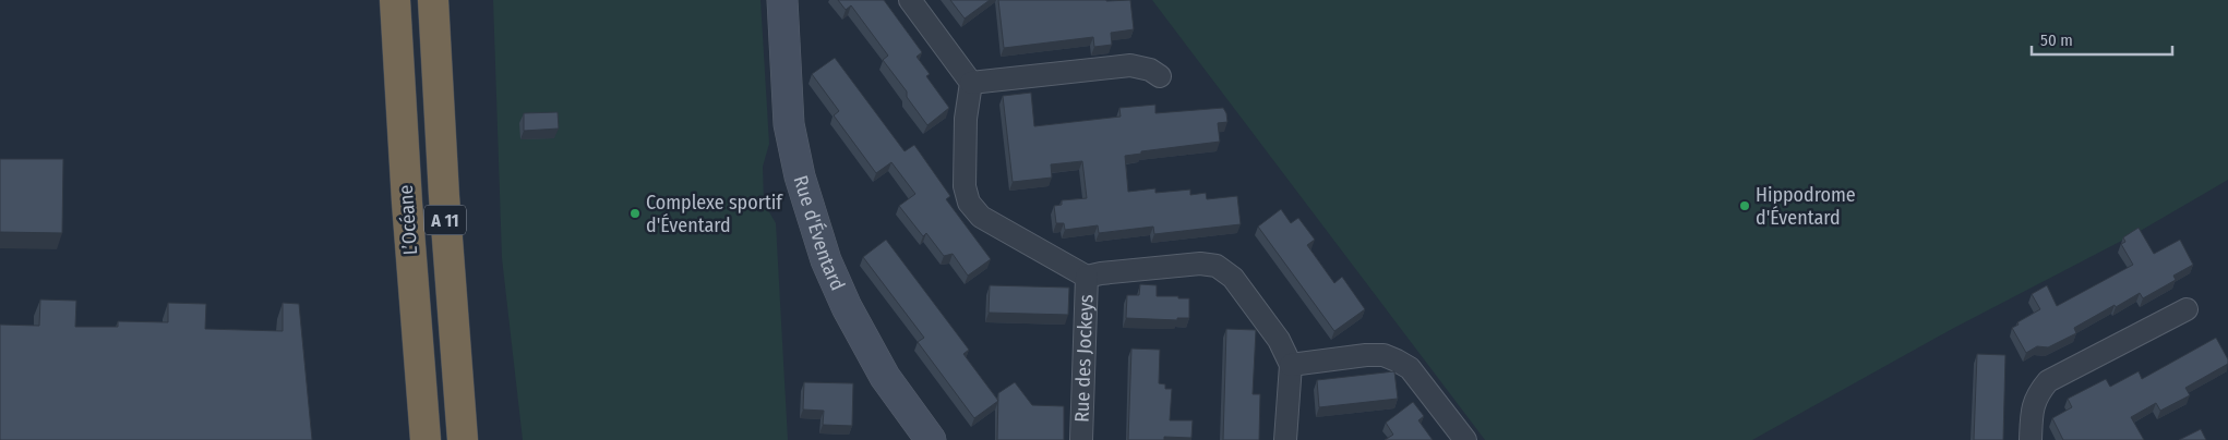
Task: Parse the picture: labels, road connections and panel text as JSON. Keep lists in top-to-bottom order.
{
  "streets": {
    "highway": ["L’Océane", "A 11"],
    "street": ["Rue d'Éventard", "Rue des Jockeys"]
  },
  "places": ["Hippodrome d'Éventard", "Complexe sportif d'Éventard"],
  "scale_bar": "50 m"
}
